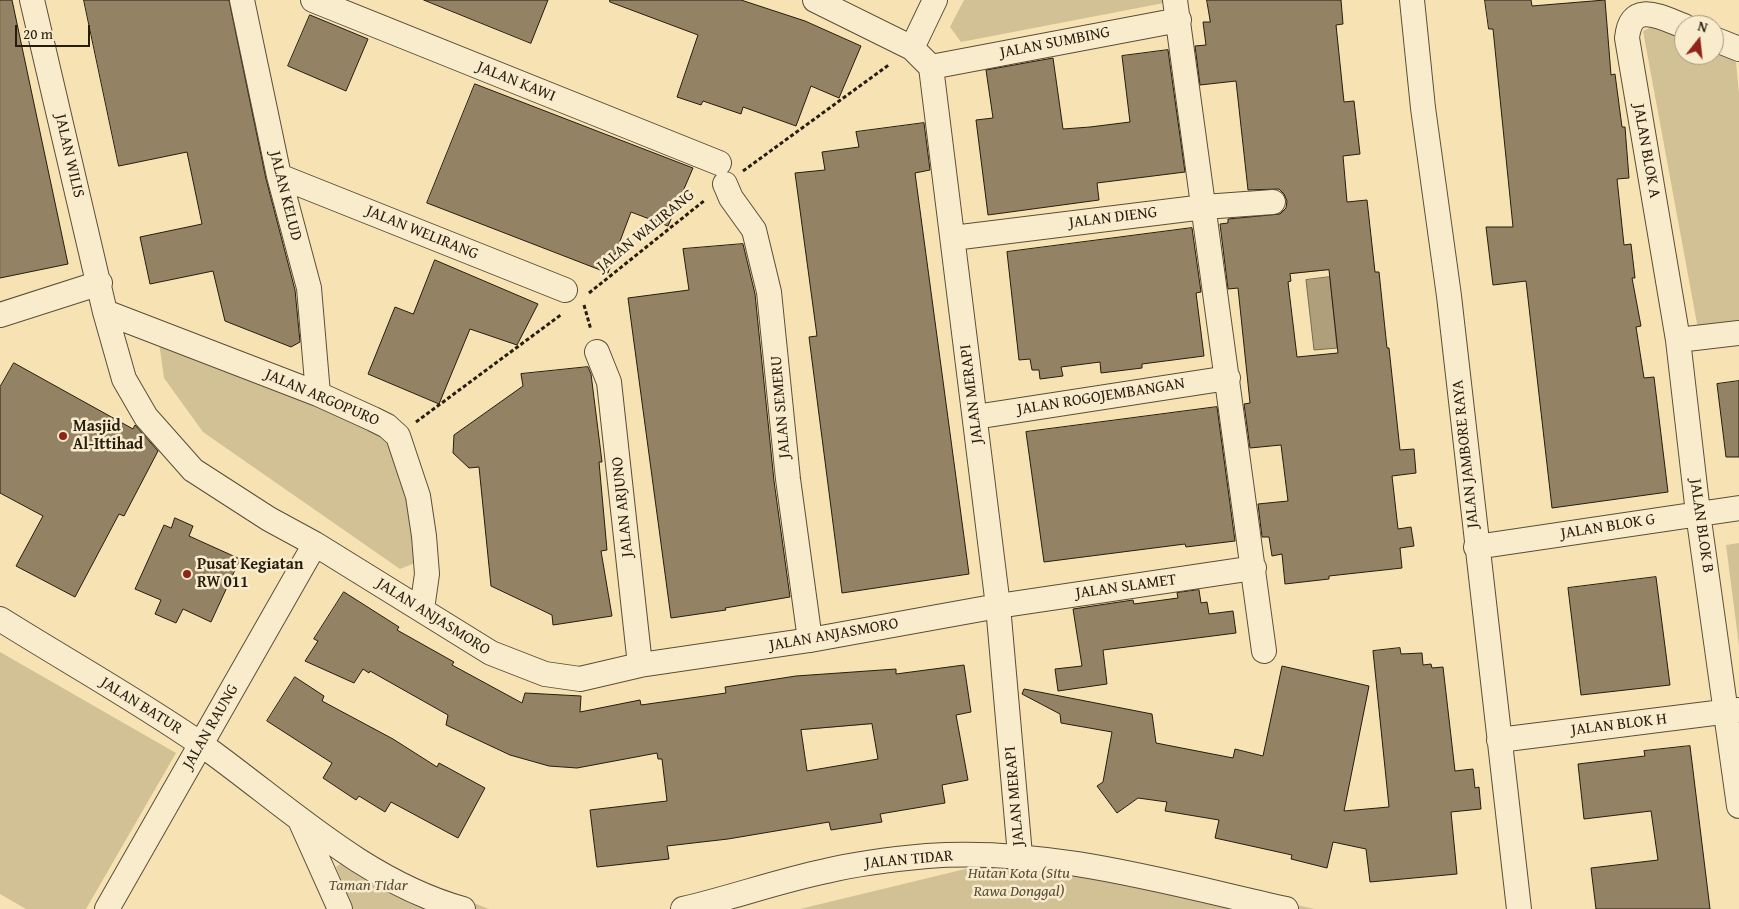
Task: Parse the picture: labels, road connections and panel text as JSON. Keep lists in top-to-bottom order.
{
  "streets": {
    "street": [
      "JALAN SUMBING",
      "JALAN KAWI",
      "JALAN BLOK A",
      "JALAN WILIS",
      "JALAN KELUD",
      "JALAN DIENG",
      "JALAN WELIRANG",
      "JALAN MERAPI",
      "JALAN ROGOJEMBANGAN",
      "JALAN ARGOPURO",
      "JALAN SEMERU",
      "JALAN JAMBORE RAYA",
      "JALAN ARJUNO",
      "JALAN BLOK B",
      "JALAN BLOK G",
      "JALAN SLAMET",
      "JALAN ANJASMORO",
      "JALAN BATUR",
      "JALAN BLOK H",
      "JALAN RAUNG",
      "JALAN TIDAR"
    ],
    "path": ["JALAN WALIRANG"]
  },
  "crossings": [
    ["JALAN SUMBING", "JALAN MERAPI"],
    ["JALAN KAWI", "JALAN WALIRANG"],
    ["JALAN KAWI", "JALAN SEMERU"],
    ["JALAN BLOK A", "JALAN BLOK B"],
    ["JALAN WILIS", "JALAN ARGOPURO"],
    ["JALAN WILIS", "JALAN ANJASMORO"],
    ["JALAN KELUD", "JALAN WELIRANG"],
    ["JALAN KELUD", "JALAN ARGOPURO"],
    ["JALAN DIENG", "JALAN MERAPI"],
    ["JALAN WALIRANG", "JALAN WELIRANG"],
    ["JALAN WALIRANG", "JALAN ARGOPURO"],
    ["JALAN WALIRANG", "JALAN SEMERU"],
    ["JALAN MERAPI", "JALAN ROGOJEMBANGAN"],
    ["JALAN MERAPI", "JALAN SLAMET"],
    ["JALAN MERAPI", "JALAN ANJASMORO"],
    ["JALAN MERAPI", "JALAN TIDAR"],
    ["JALAN ARGOPURO", "JALAN ANJASMORO"],
    ["JALAN SEMERU", "JALAN ANJASMORO"],
    ["JALAN JAMBORE RAYA", "JALAN BLOK G"],
    ["JALAN JAMBORE RAYA", "JALAN BLOK H"],
    ["JALAN ARJUNO", "JALAN ANJASMORO"],
    ["JALAN BLOK B", "JALAN BLOK G"],
    ["JALAN BLOK B", "JALAN BLOK H"],
    ["JALAN SLAMET", "JALAN ANJASMORO"],
    ["JALAN ANJASMORO", "JALAN RAUNG"],
    ["JALAN BATUR", "JALAN RAUNG"]
  ],
  "parks": ["Hutan Kota (Situ Rawa Donggal)", "Taman Tidar"],
  "places": ["Masjid Al-Ittihad", "Pusat Kegiatan RW 011"],
  "scale_bar": "20 m",
  "north": "top"
}
